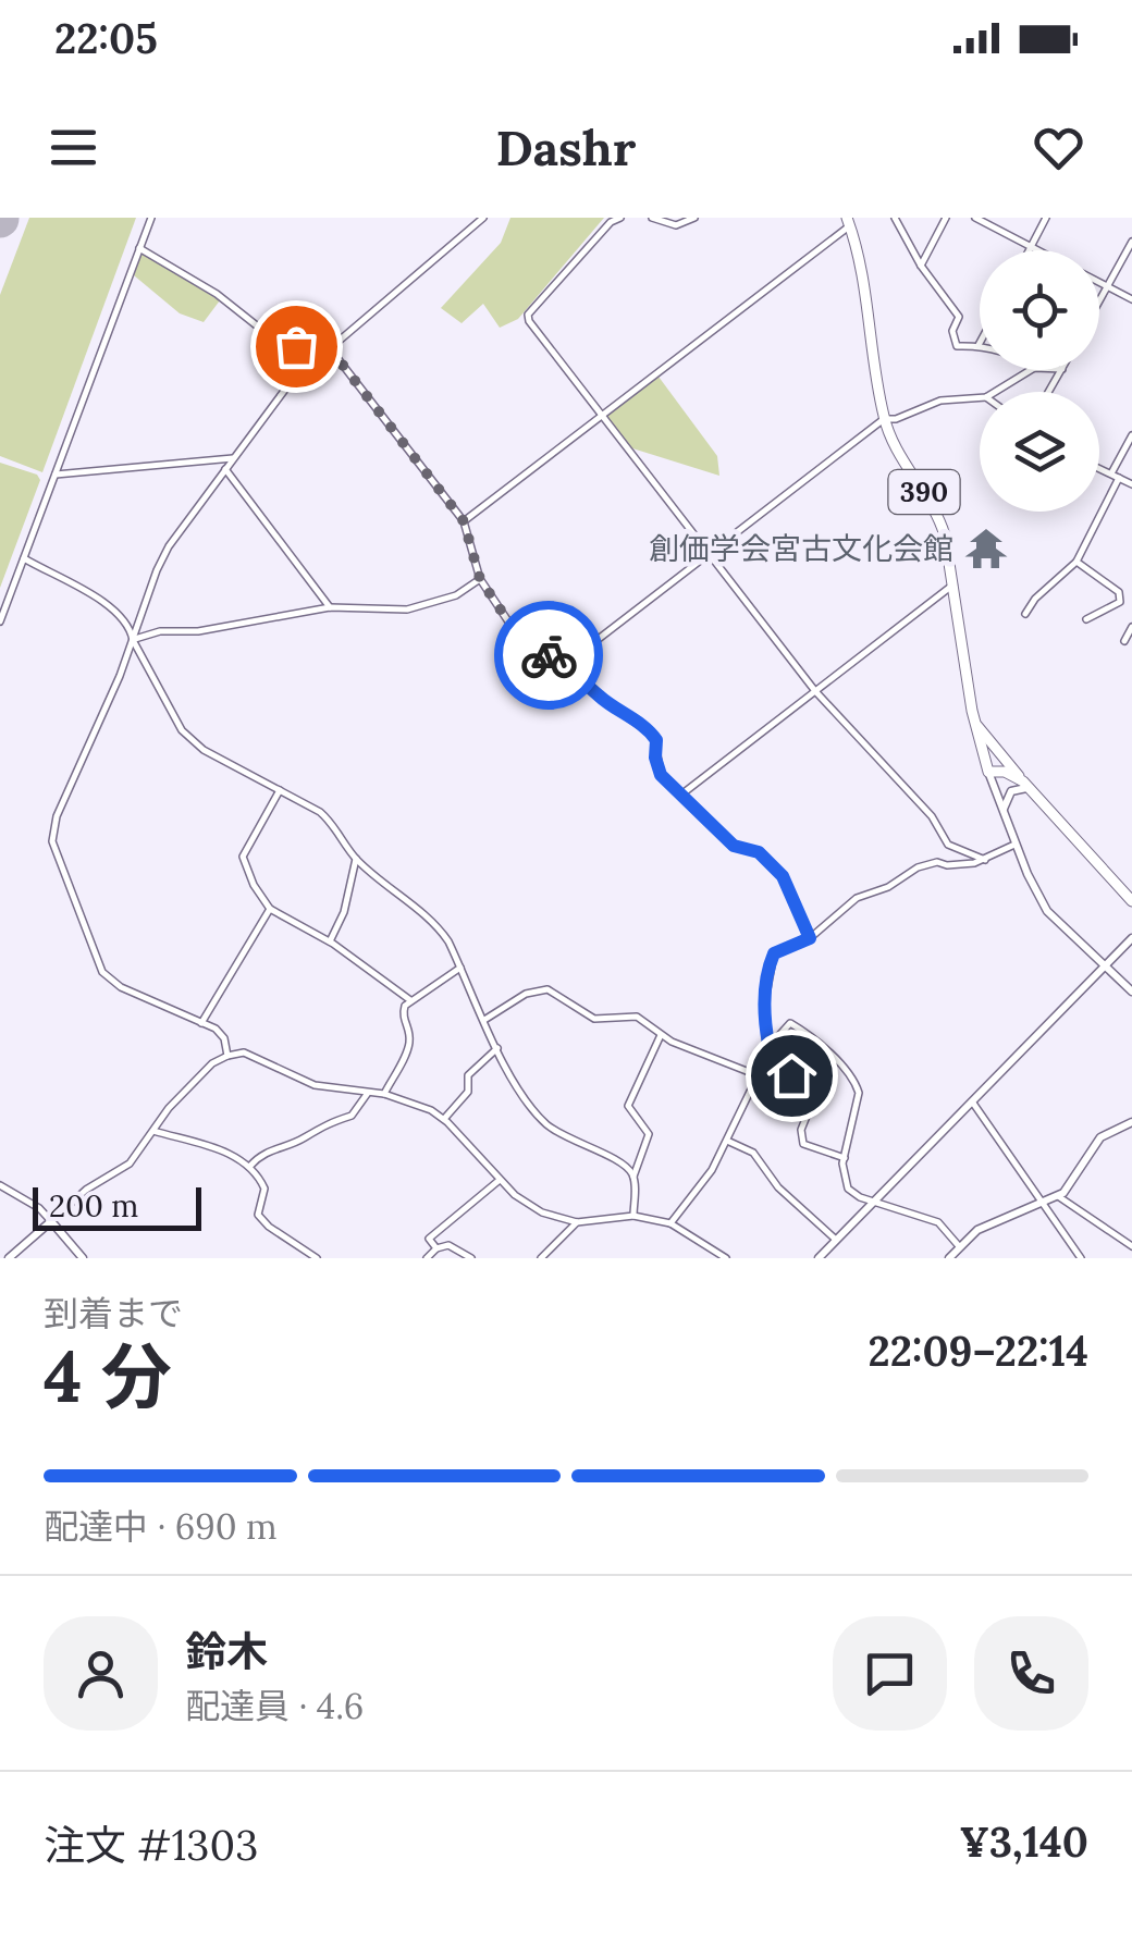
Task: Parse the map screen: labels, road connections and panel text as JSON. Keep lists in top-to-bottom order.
{
  "streets": {
    "highway": ["390"]
  },
  "places": {
    "temple": ["創価学会宮古文化会館"]
  },
  "scale_bar": "200 m",
  "page": {
    "status": "22:05",
    "header": "Dashr",
    "scale": "200 m",
    "heading": ["4 分", "到着まで", "22:09–22:14"],
    "panel": [
      "鈴木",
      "配達員 · 4.6",
      "注文 #1303",
      "¥3,140"
    ],
    "bar": "配達中 · 690 m"
  }
}
